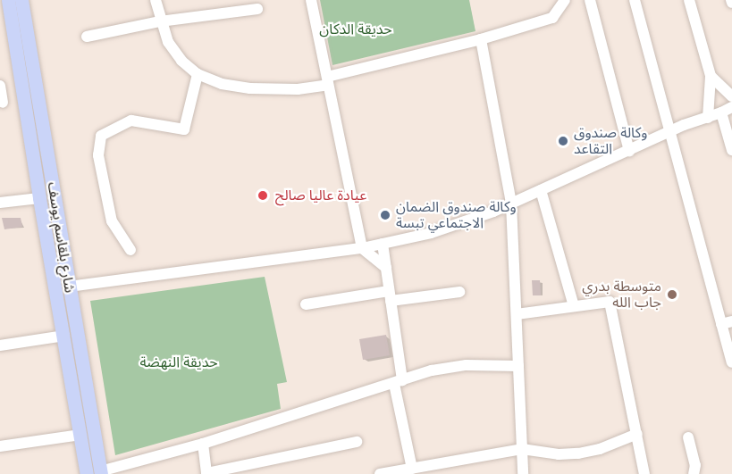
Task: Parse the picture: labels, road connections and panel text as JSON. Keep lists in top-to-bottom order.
{
  "streets": {
    "main road": ["شارع بلقاسم يوسف"]
  },
  "parks": ["حديقة الدكان", "حديقة النهضة"],
  "places": [
    "وكالة صندوق التقاعد",
    "عيادة عاليا صالح",
    "وكالة صندوق الضمان الاجتماعي تبسة",
    "متوسطة بدري جاب الله"
  ]
}
